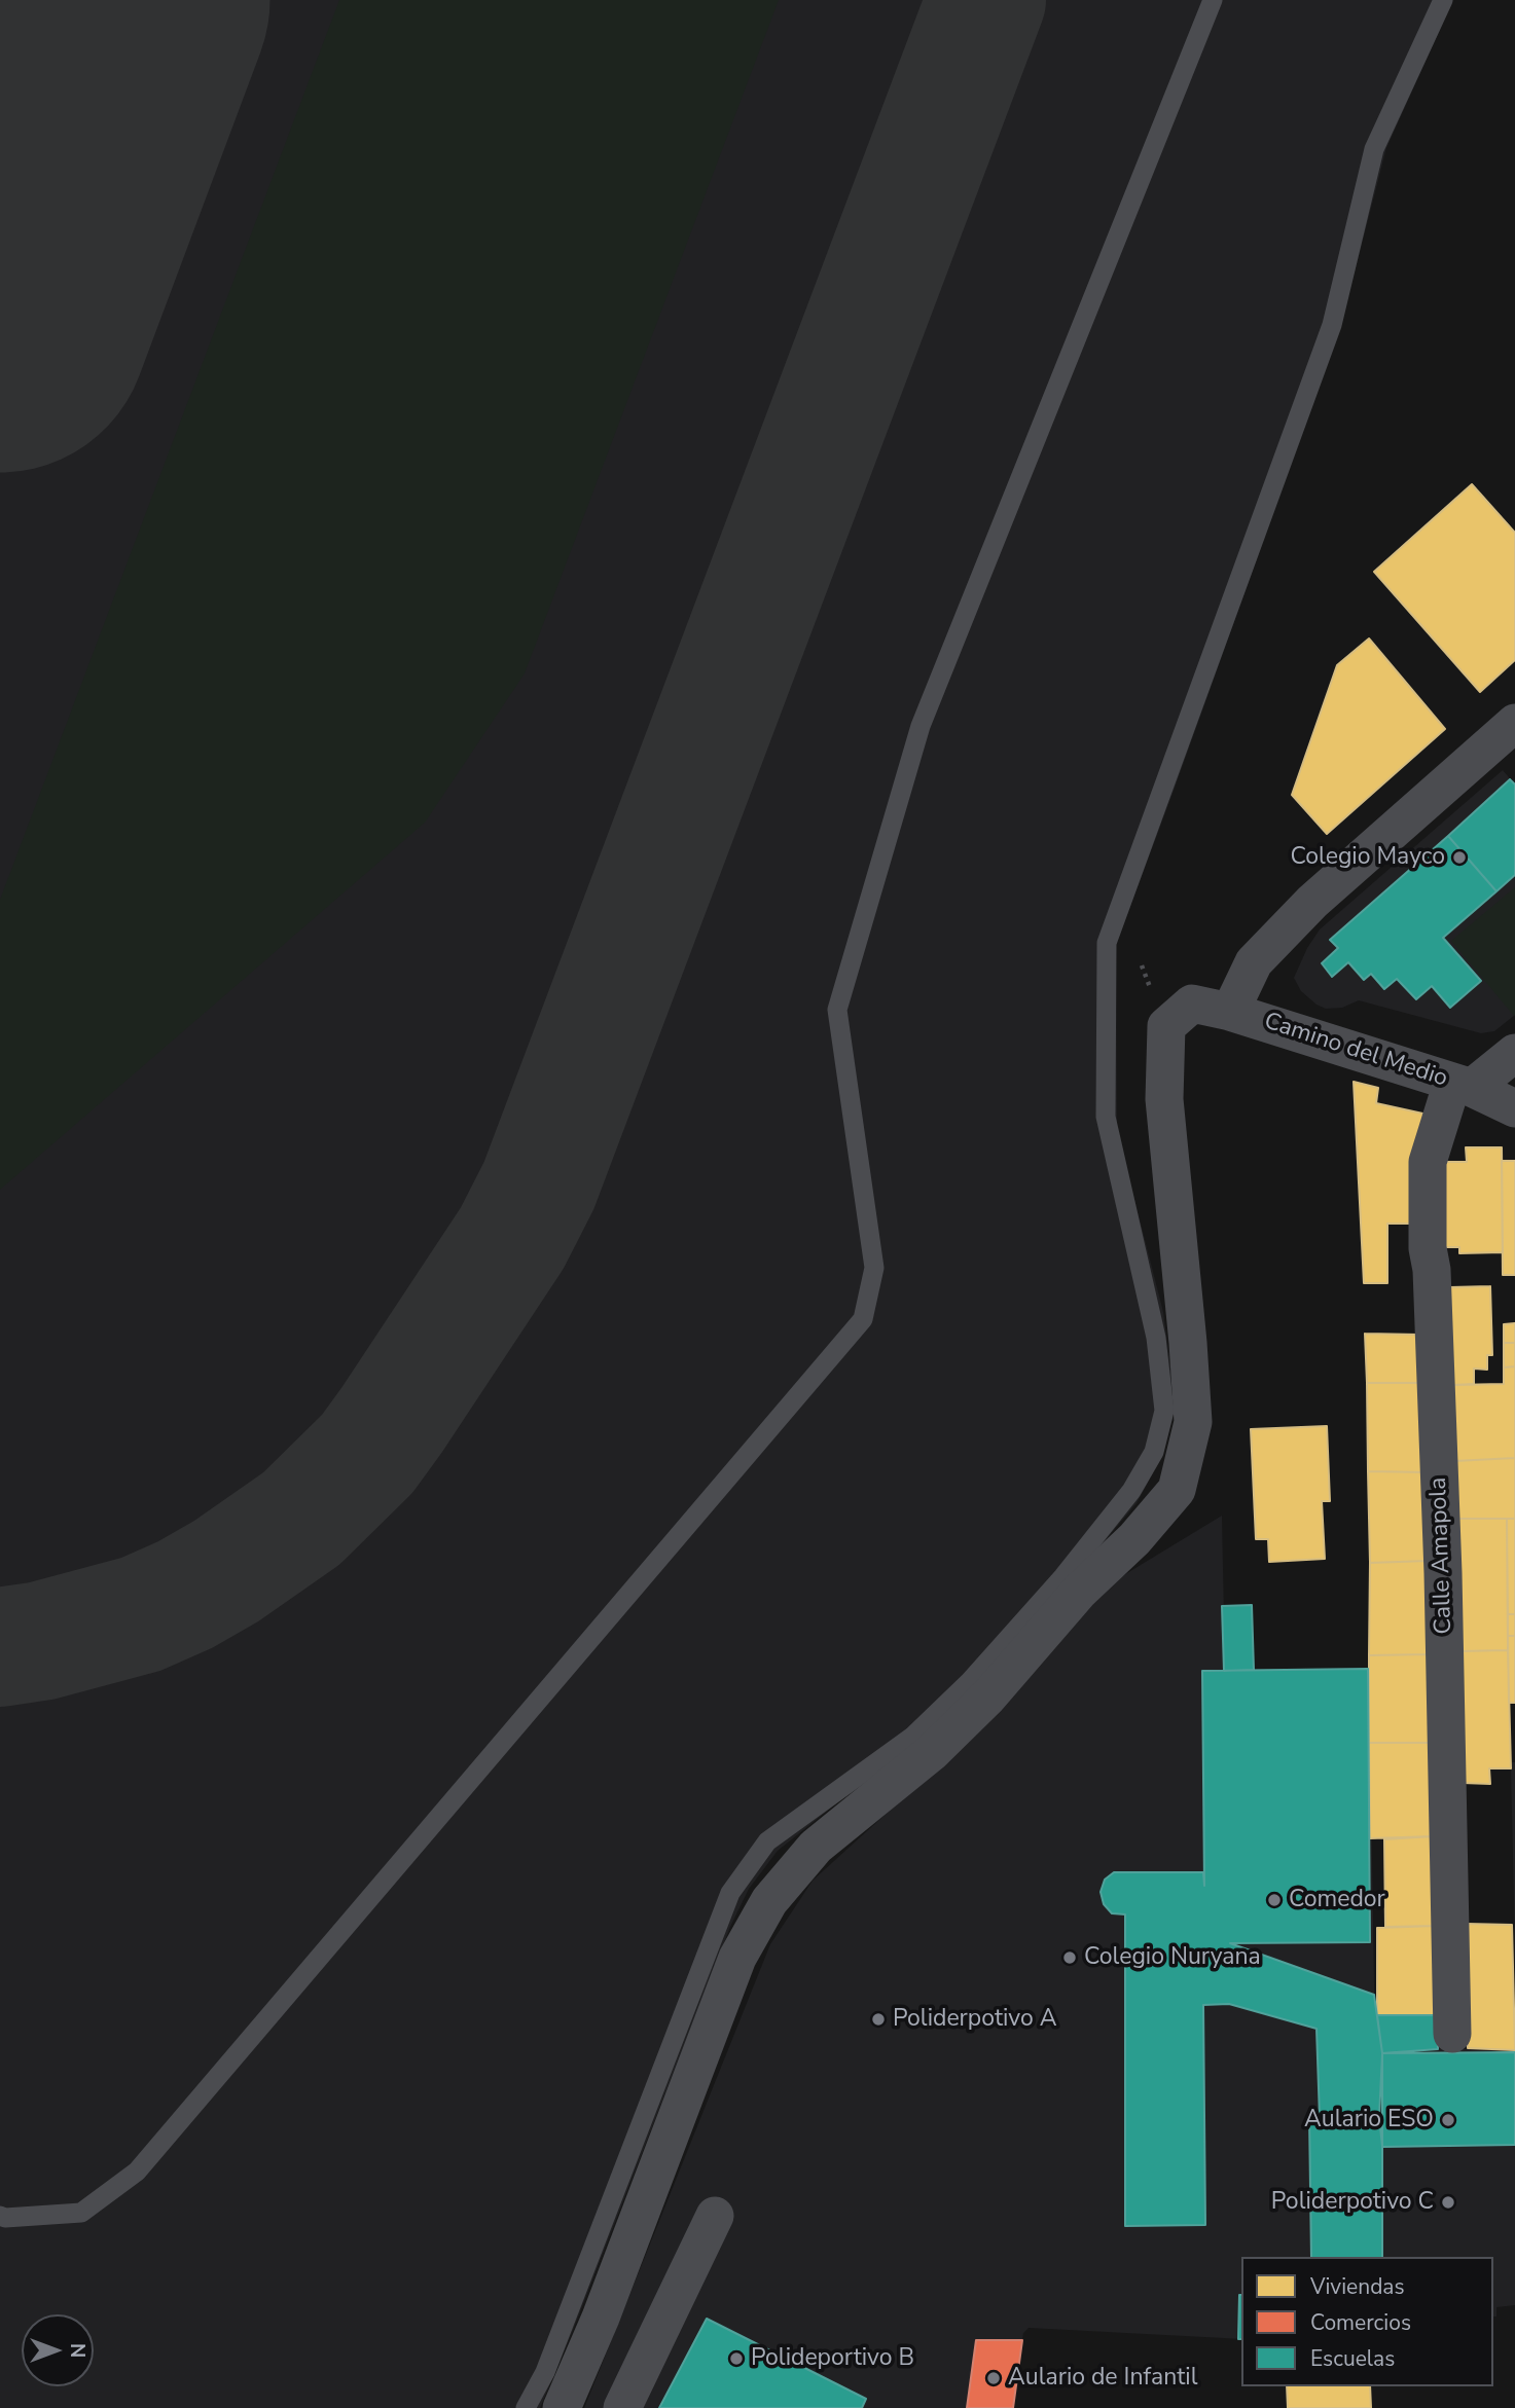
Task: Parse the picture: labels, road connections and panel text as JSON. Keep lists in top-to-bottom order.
{
  "streets": {
    "street": ["Camino del Medio", "Calle Amapola"]
  },
  "crossings": [
    ["Camino del Medio", "Calle Amapola"]
  ],
  "places": [
    "Colegio Mayco",
    "Comedor",
    "Colegio Nuryana",
    "Poliderpotivo A",
    "Aulario ESO",
    "Poliderpotivo C",
    "Polideportivo B",
    "Aulario de Infantil"
  ],
  "legend": ["Viviendas", "Comercios", "Escuelas"],
  "north": "right"
}
